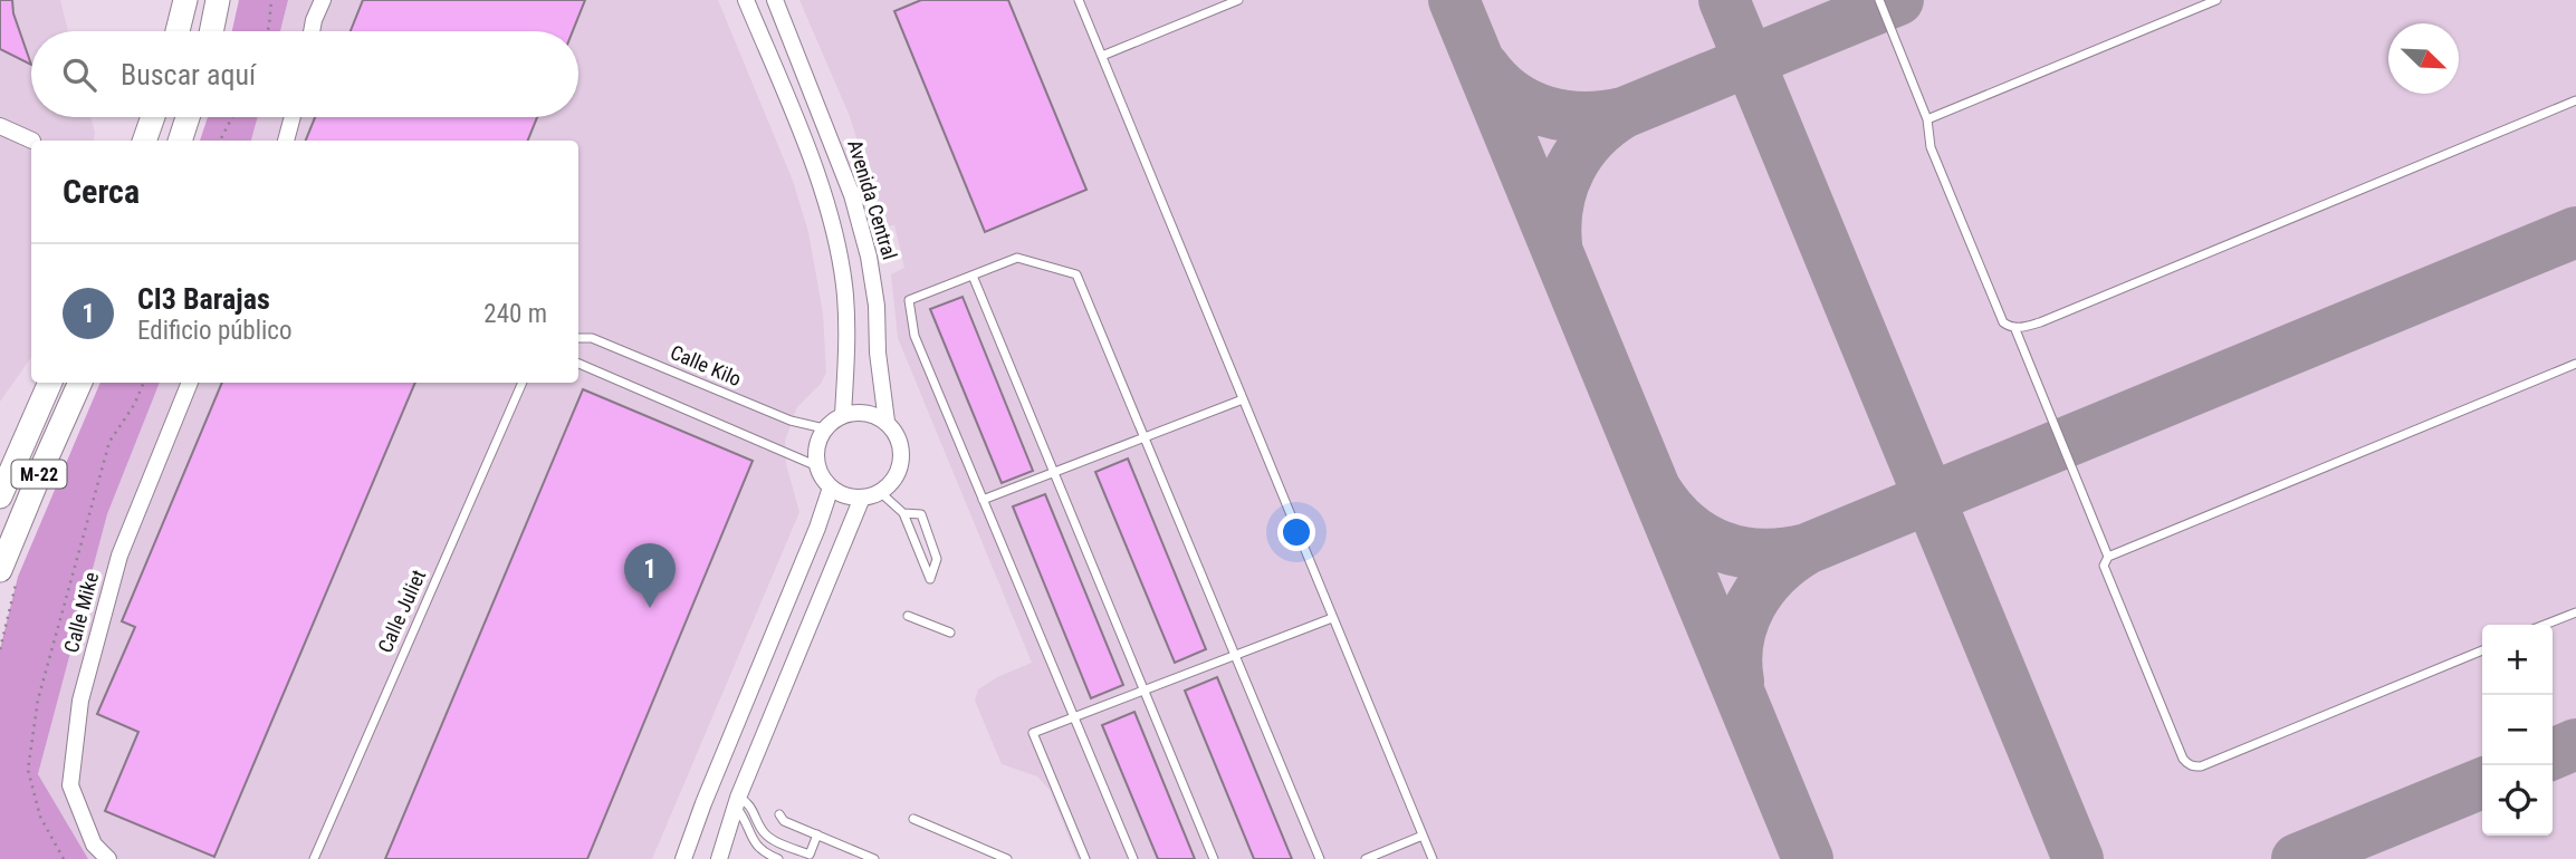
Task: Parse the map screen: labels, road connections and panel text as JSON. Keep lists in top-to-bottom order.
{
  "streets": {
    "main road": ["M-22"],
    "street": ["Avenida Central", "Calle Mike"],
    "lane": ["Calle Kilo", "Calle Juliet"]
  },
  "crossings": [
    ["Avenida Central", "Calle Kilo"]
  ],
  "north": "bottom right",
  "page": {
    "search": "Buscar aquí",
    "heading": "Cerca",
    "list": [
      {
        "mark": "1",
        "name": "CI3 Barajas",
        "note": "Edificio público",
        "value": "240 m"
      }
    ],
    "pins": "1",
    "map_buttons": ["+", "−"]
  }
}
